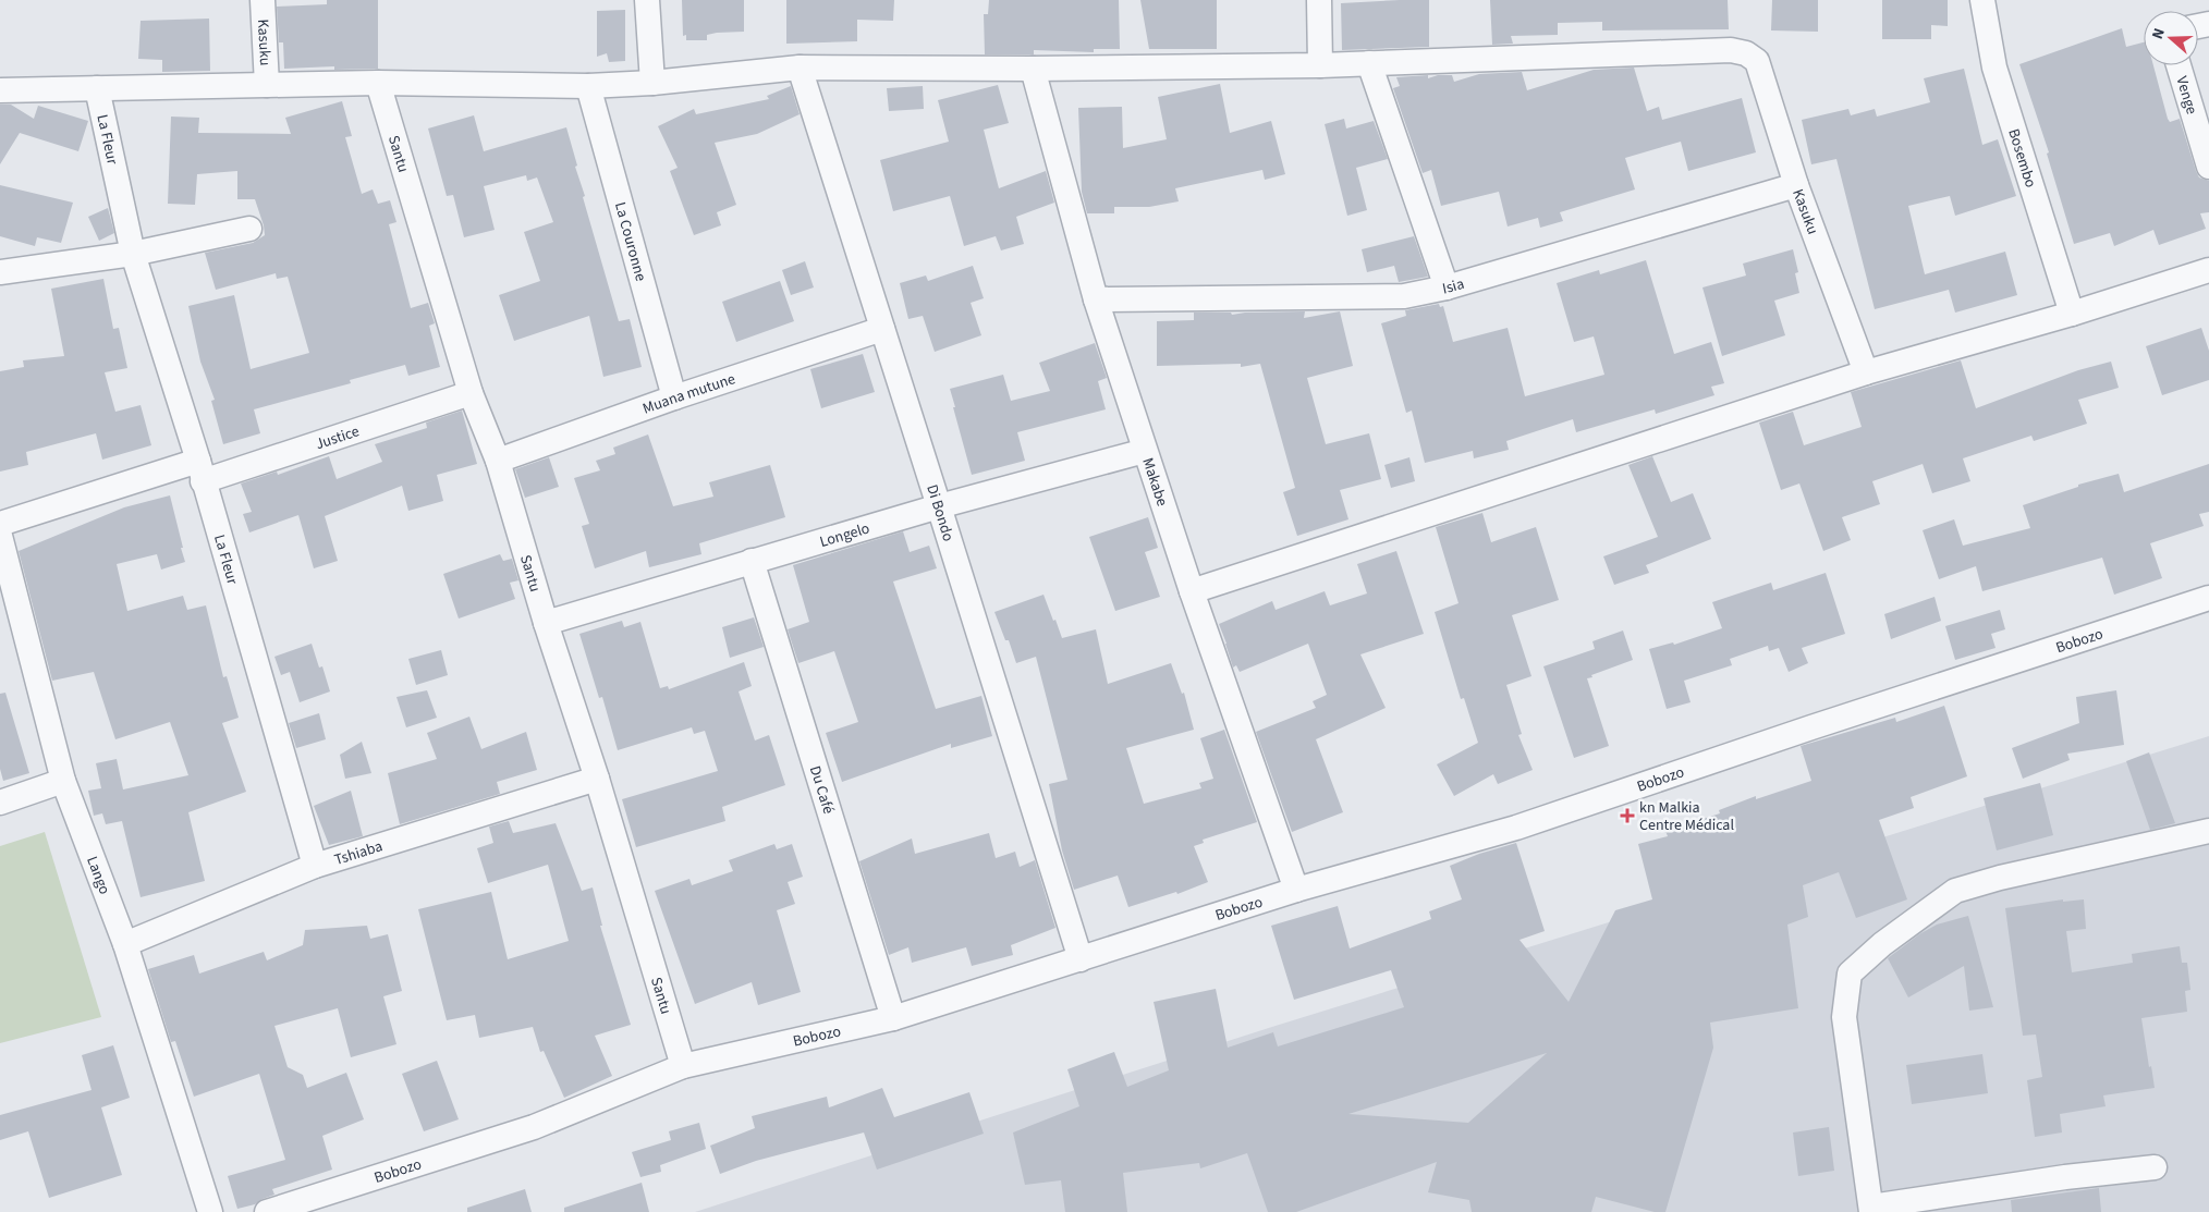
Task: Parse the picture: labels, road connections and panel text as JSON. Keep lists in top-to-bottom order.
{
  "streets": {
    "street": [
      "Kasuku",
      "Venge",
      "La Fleur",
      "Santu",
      "Bosembo",
      "La Couronne",
      "Isia",
      "Muana mutune",
      "Justice",
      "Makabe",
      "Di Bondo",
      "Longelo",
      "Bobozo",
      "Du Café",
      "Tshiaba",
      "Lango"
    ]
  },
  "crossings": [
    ["Kasuku", "Isia"],
    ["La Fleur", "Justice"],
    ["La Fleur", "Tshiaba"],
    ["Santu", "Muana mutune"],
    ["Santu", "Justice"],
    ["Santu", "Longelo"],
    ["Santu", "Bobozo"],
    ["Santu", "Tshiaba"],
    ["La Couronne", "Muana mutune"],
    ["Isia", "Makabe"],
    ["Muana mutune", "Di Bondo"],
    ["Makabe", "Longelo"],
    ["Makabe", "Bobozo"],
    ["Di Bondo", "Longelo"],
    ["Di Bondo", "Bobozo"],
    ["Longelo", "Du Café"],
    ["Bobozo", "Du Café"],
    ["Tshiaba", "Lango"]
  ],
  "places": {
    "health": ["kn Malkia Centre Médical"]
  },
  "north": "left"
}
